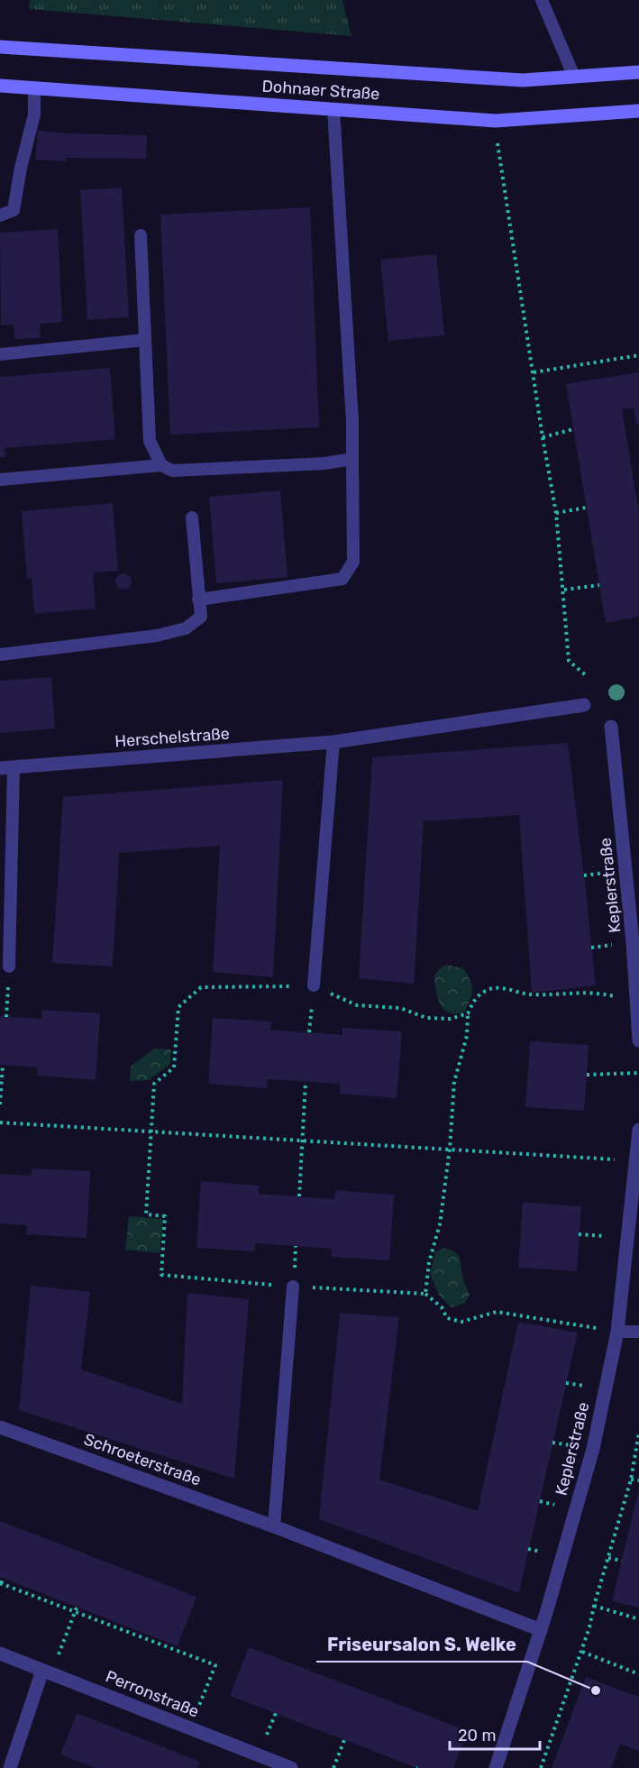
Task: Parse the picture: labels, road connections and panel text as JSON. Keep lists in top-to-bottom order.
{
  "streets": {
    "main road": ["Dohnaer Straße"],
    "street": [
      "Herschelstraße",
      "Keplerstraße",
      "Schroeterstraße",
      "Perronstraße"
    ]
  },
  "crossings": [
    ["Keplerstraße", "Schroeterstraße"]
  ],
  "places": ["Friseursalon S. Welke"],
  "scale_bar": "20 m"
}
